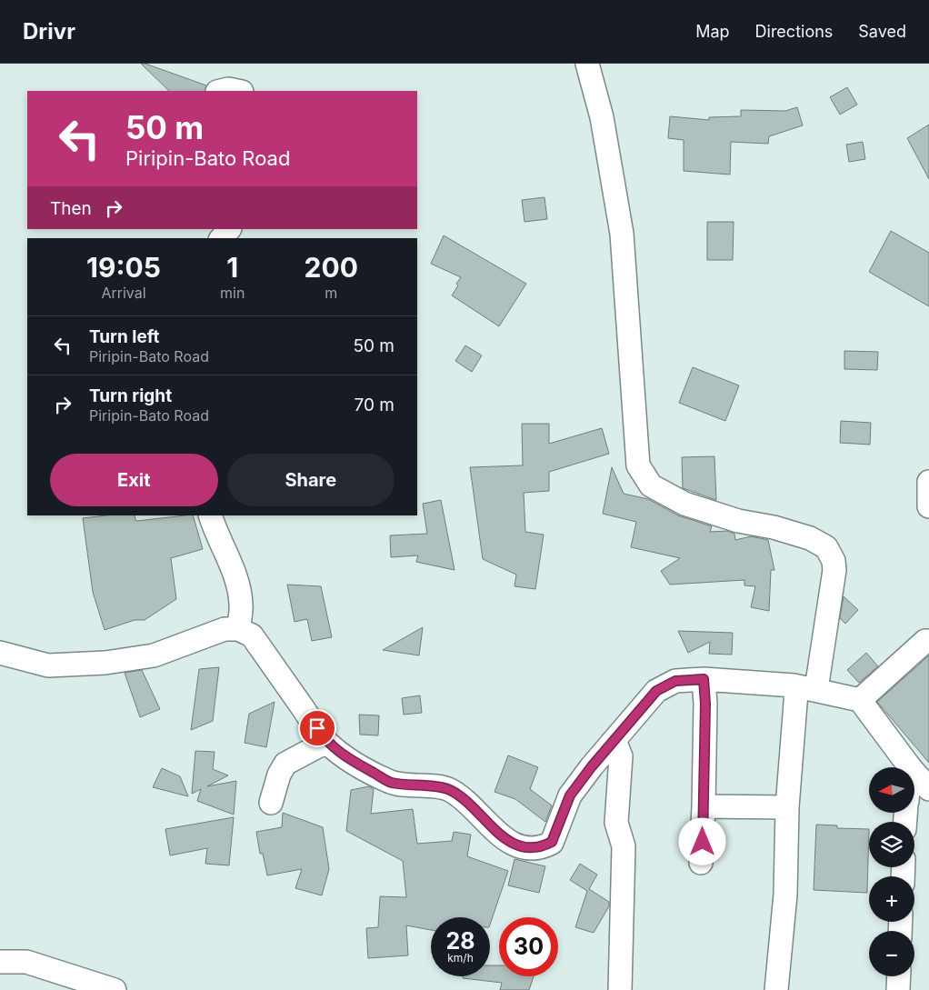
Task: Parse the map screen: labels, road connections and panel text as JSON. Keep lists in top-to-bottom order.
{
  "north": "left",
  "page": {
    "header": "Drivr",
    "nav": ["Map", "Directions", "Saved"],
    "turn": ["50 m", "Piripin-Bato Road"],
    "then": "Then",
    "eta": [
      "19:05",
      "Arrival",
      "1",
      "min",
      "200",
      "m"
    ],
    "list": [
      {
        "name": "Turn left",
        "note": "Piripin-Bato Road",
        "value": "50 m"
      },
      {
        "name": "Turn right",
        "note": "Piripin-Bato Road",
        "value": "70 m"
      }
    ],
    "buttons": ["Exit", "Share"],
    "map_buttons": ["+", "−"],
    "speed": "28 km/h",
    "limit": "30"
  }
}
